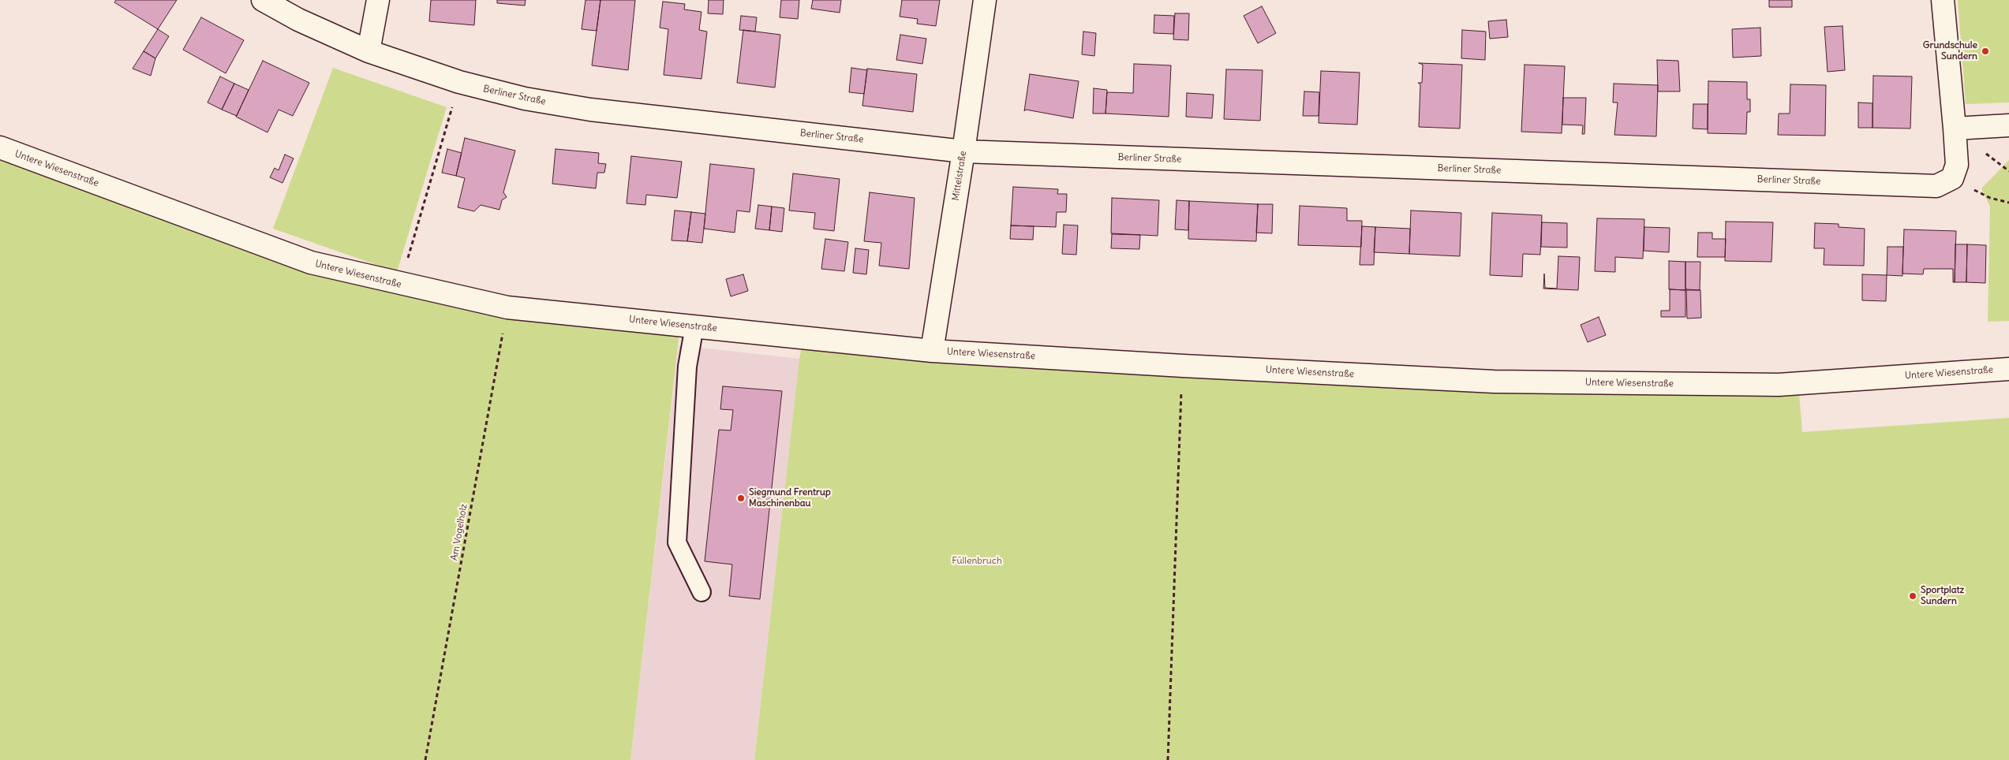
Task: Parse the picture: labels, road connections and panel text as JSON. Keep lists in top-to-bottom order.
{
  "streets": {
    "street": ["Berliner Straße", "Untere Wiesenstraße", "Mittelstraße"],
    "path": ["Am Vogelholz"]
  },
  "crossings": [
    ["Berliner Straße", "Mittelstraße"],
    ["Untere Wiesenstraße", "Mittelstraße"],
    ["Untere Wiesenstraße", "Am Vogelholz"]
  ],
  "parks": ["Füllenbruch"],
  "places": ["Grundschule Sundern", "Siegmund Frentrup Maschinenbau", "Sportplatz Sundern"]
}
